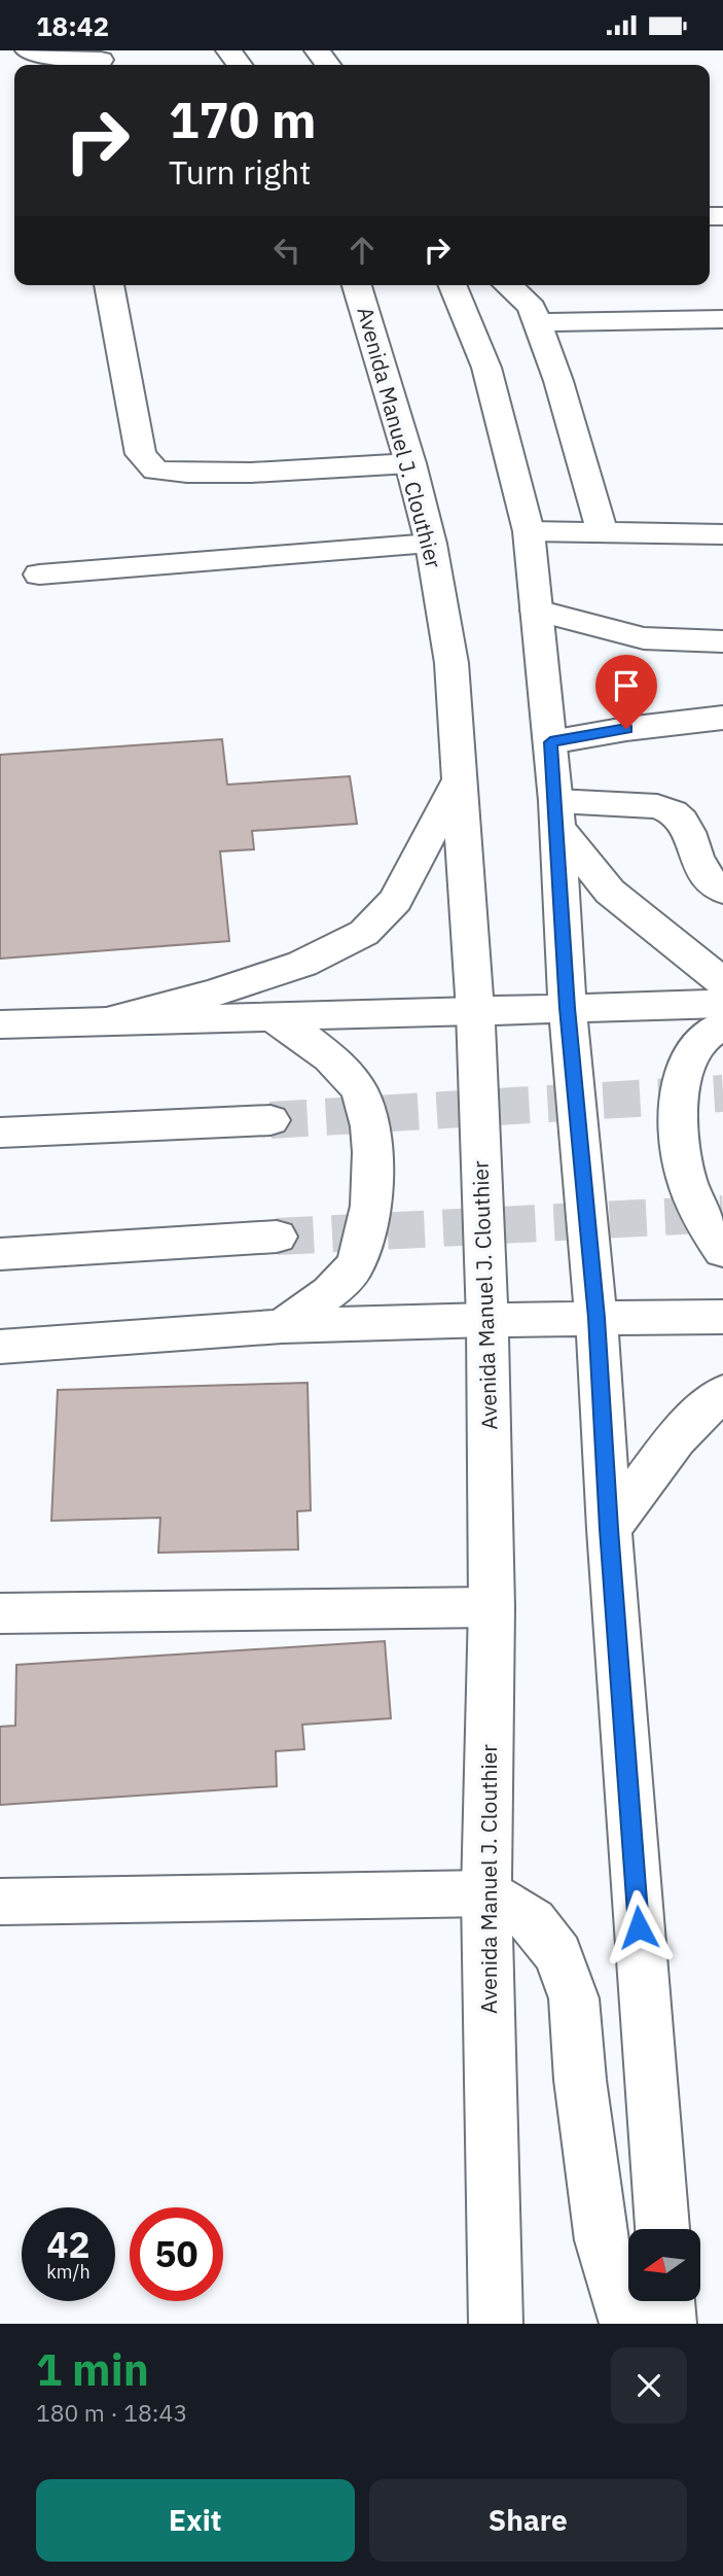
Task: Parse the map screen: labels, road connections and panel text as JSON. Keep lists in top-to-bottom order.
{
  "streets": {
    "main road": ["Avenida Manuel J. Clouthier"]
  },
  "north": "left",
  "page": {
    "status": "18:42",
    "turn": ["170 m", "Turn right"],
    "speed": "42 km/h",
    "limit": "50",
    "heading": ["1 min", "180 m · 18:43"],
    "buttons": ["Exit", "Share"]
  }
}
